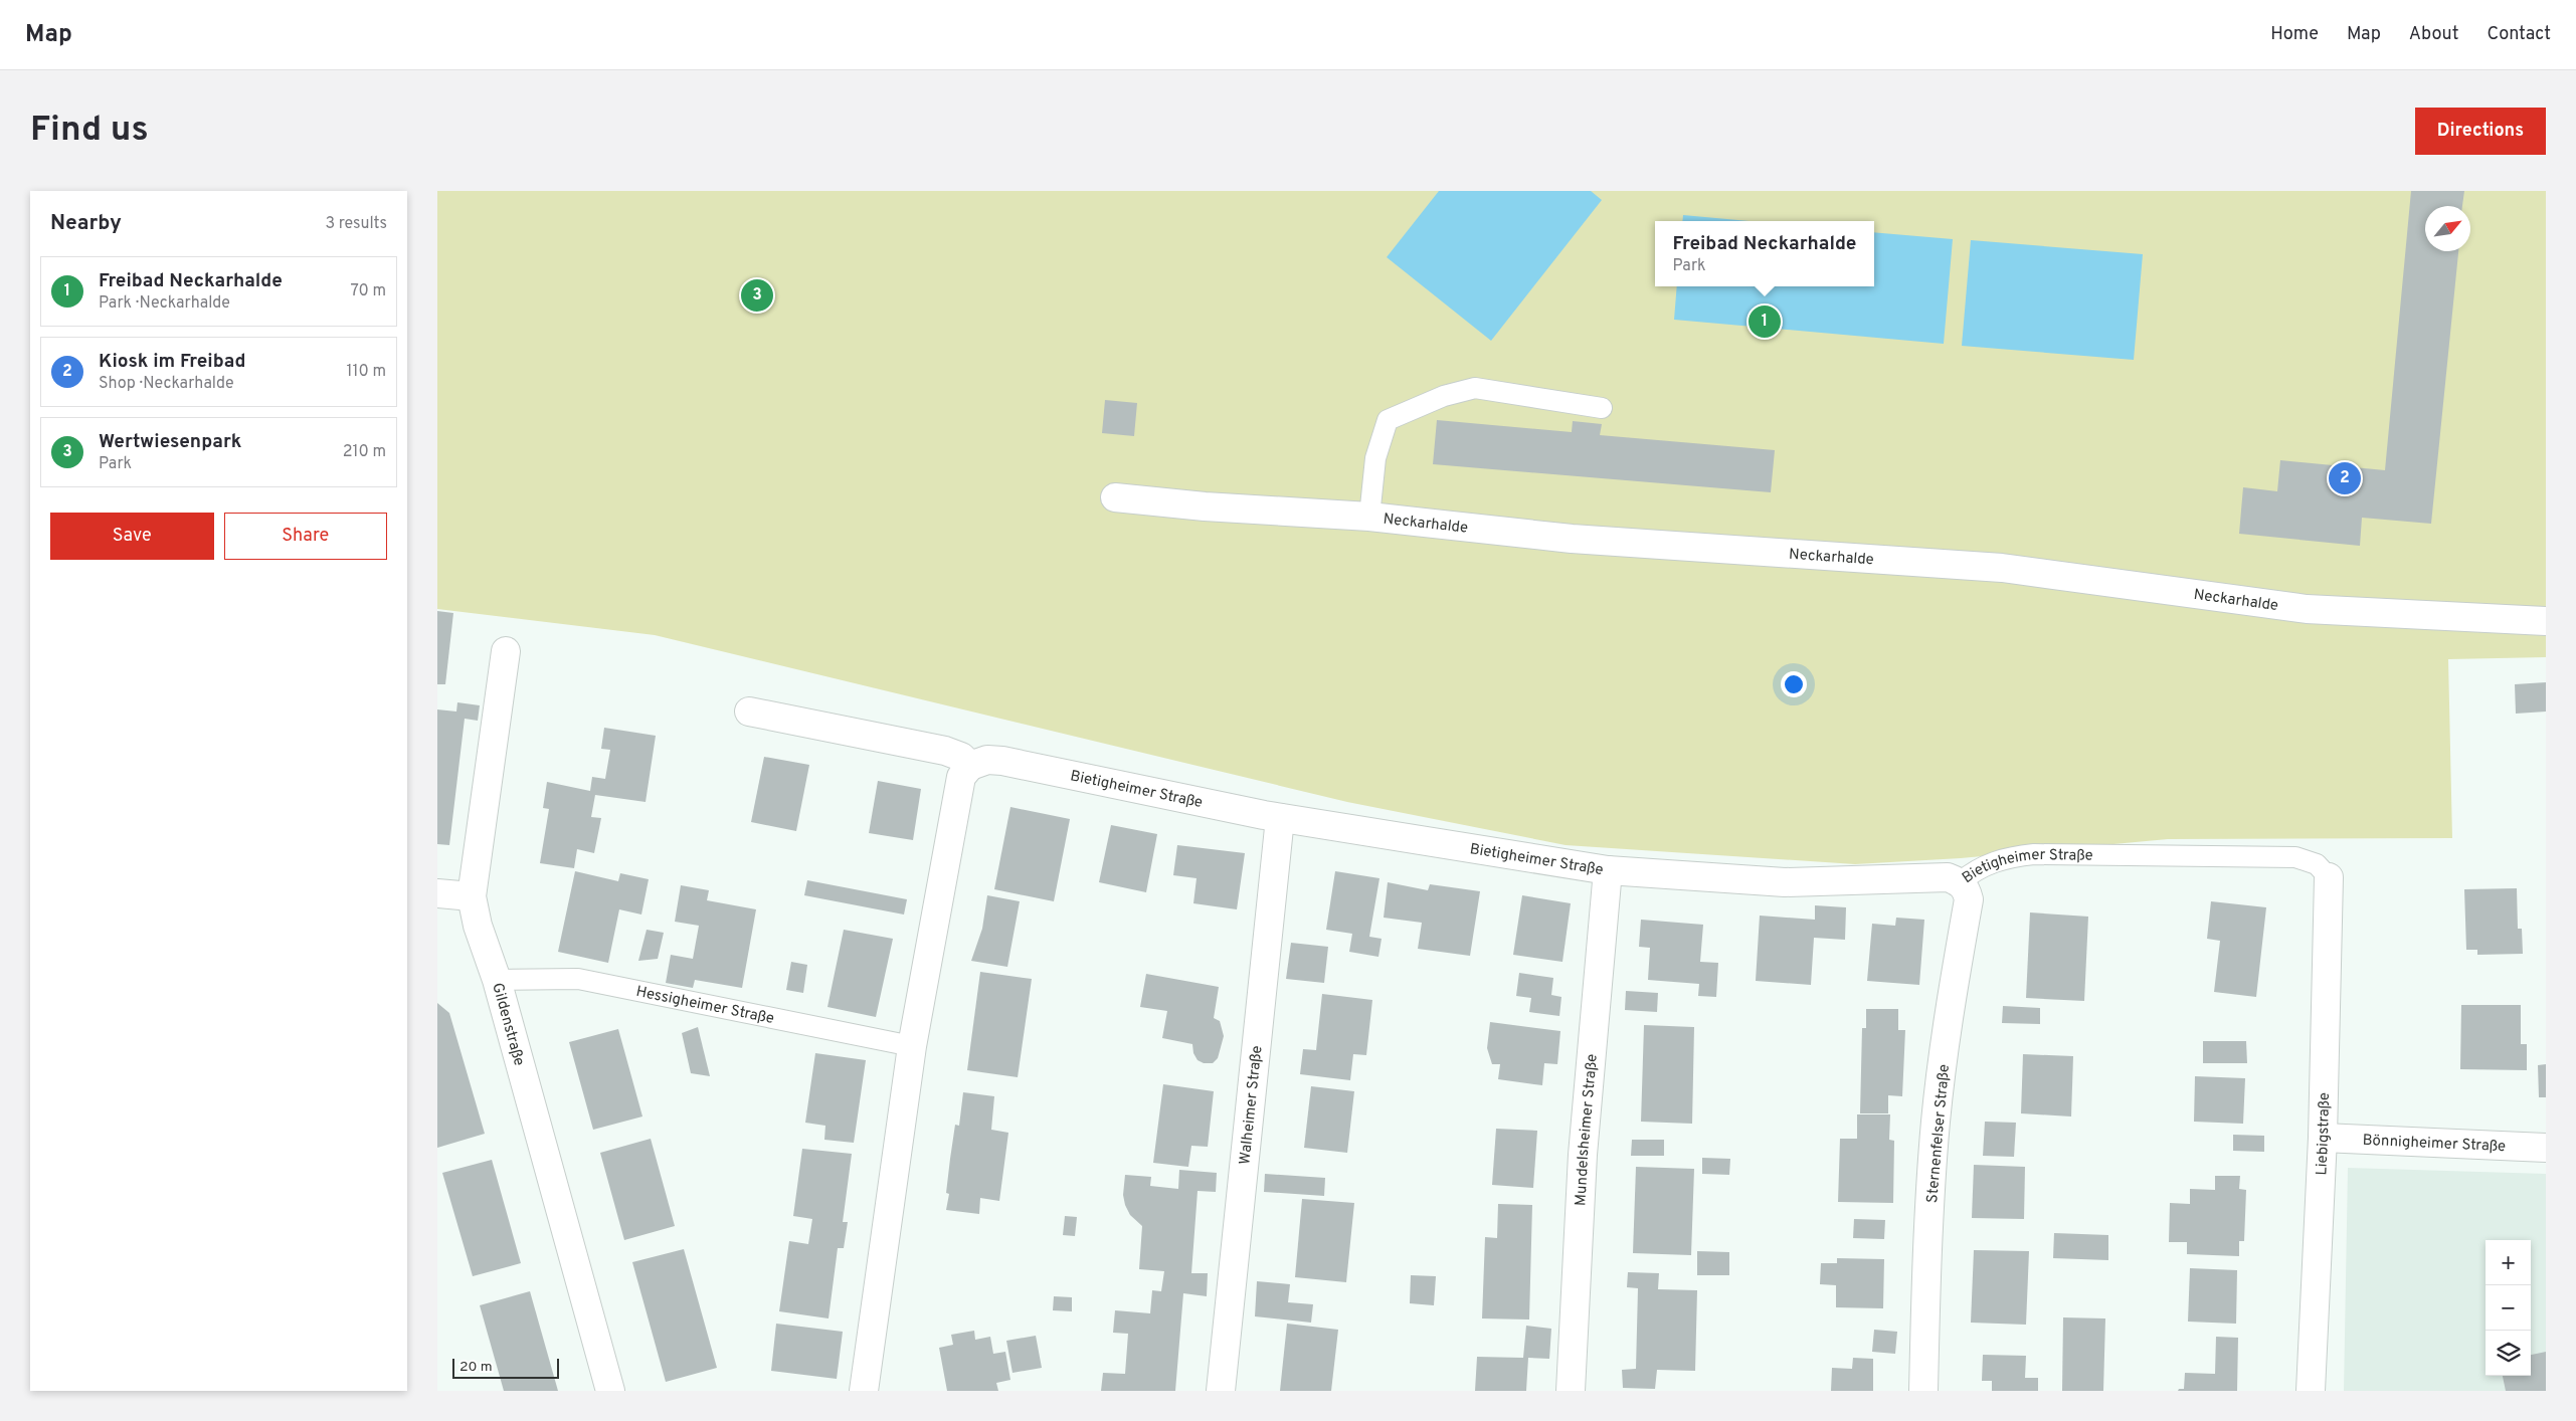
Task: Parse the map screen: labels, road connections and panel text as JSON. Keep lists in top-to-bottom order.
{
  "streets": {
    "street": [
      "Neckarhalde",
      "Bietigheimer Straße",
      "Gildenstraße",
      "Walheimer Straße",
      "Mundelsheimer Straße",
      "Sternenfelser Straße",
      "Liebigstraße",
      "Bönnigheimer Straße"
    ],
    "lane": ["Hessigheimer Straße"]
  },
  "crossings": [
    ["Bietigheimer Straße", "Walheimer Straße"],
    ["Bietigheimer Straße", "Mundelsheimer Straße"],
    ["Bietigheimer Straße", "Sternenfelser Straße"],
    ["Bietigheimer Straße", "Liebigstraße"],
    ["Hessigheimer Straße", "Gildenstraße"],
    ["Liebigstraße", "Bönnigheimer Straße"]
  ],
  "scale_bar": "20 m",
  "north": "top right",
  "page": {
    "header": "Map",
    "nav": [
      "Home",
      "Map",
      "About",
      "Contact"
    ],
    "buttons": [
      "Directions",
      ["Save", "Share"]
    ],
    "title": "Find us",
    "heading": ["Nearby", "3 results"],
    "popup": ["Freibad Neckarhalde", "Park"],
    "list": [
      {
        "mark": "1",
        "name": "Freibad Neckarhalde",
        "note": "Park · Neckarhalde",
        "value": "70 m"
      },
      {
        "mark": "2",
        "name": "Kiosk im Freibad",
        "note": "Shop · Neckarhalde",
        "value": "110 m"
      },
      {
        "mark": "3",
        "name": "Wertwiesenpark",
        "note": "Park",
        "value": "210 m"
      }
    ],
    "pins": ["3", "1", "2"],
    "map_buttons": ["+", "−"],
    "scale": "20 m"
  }
}
